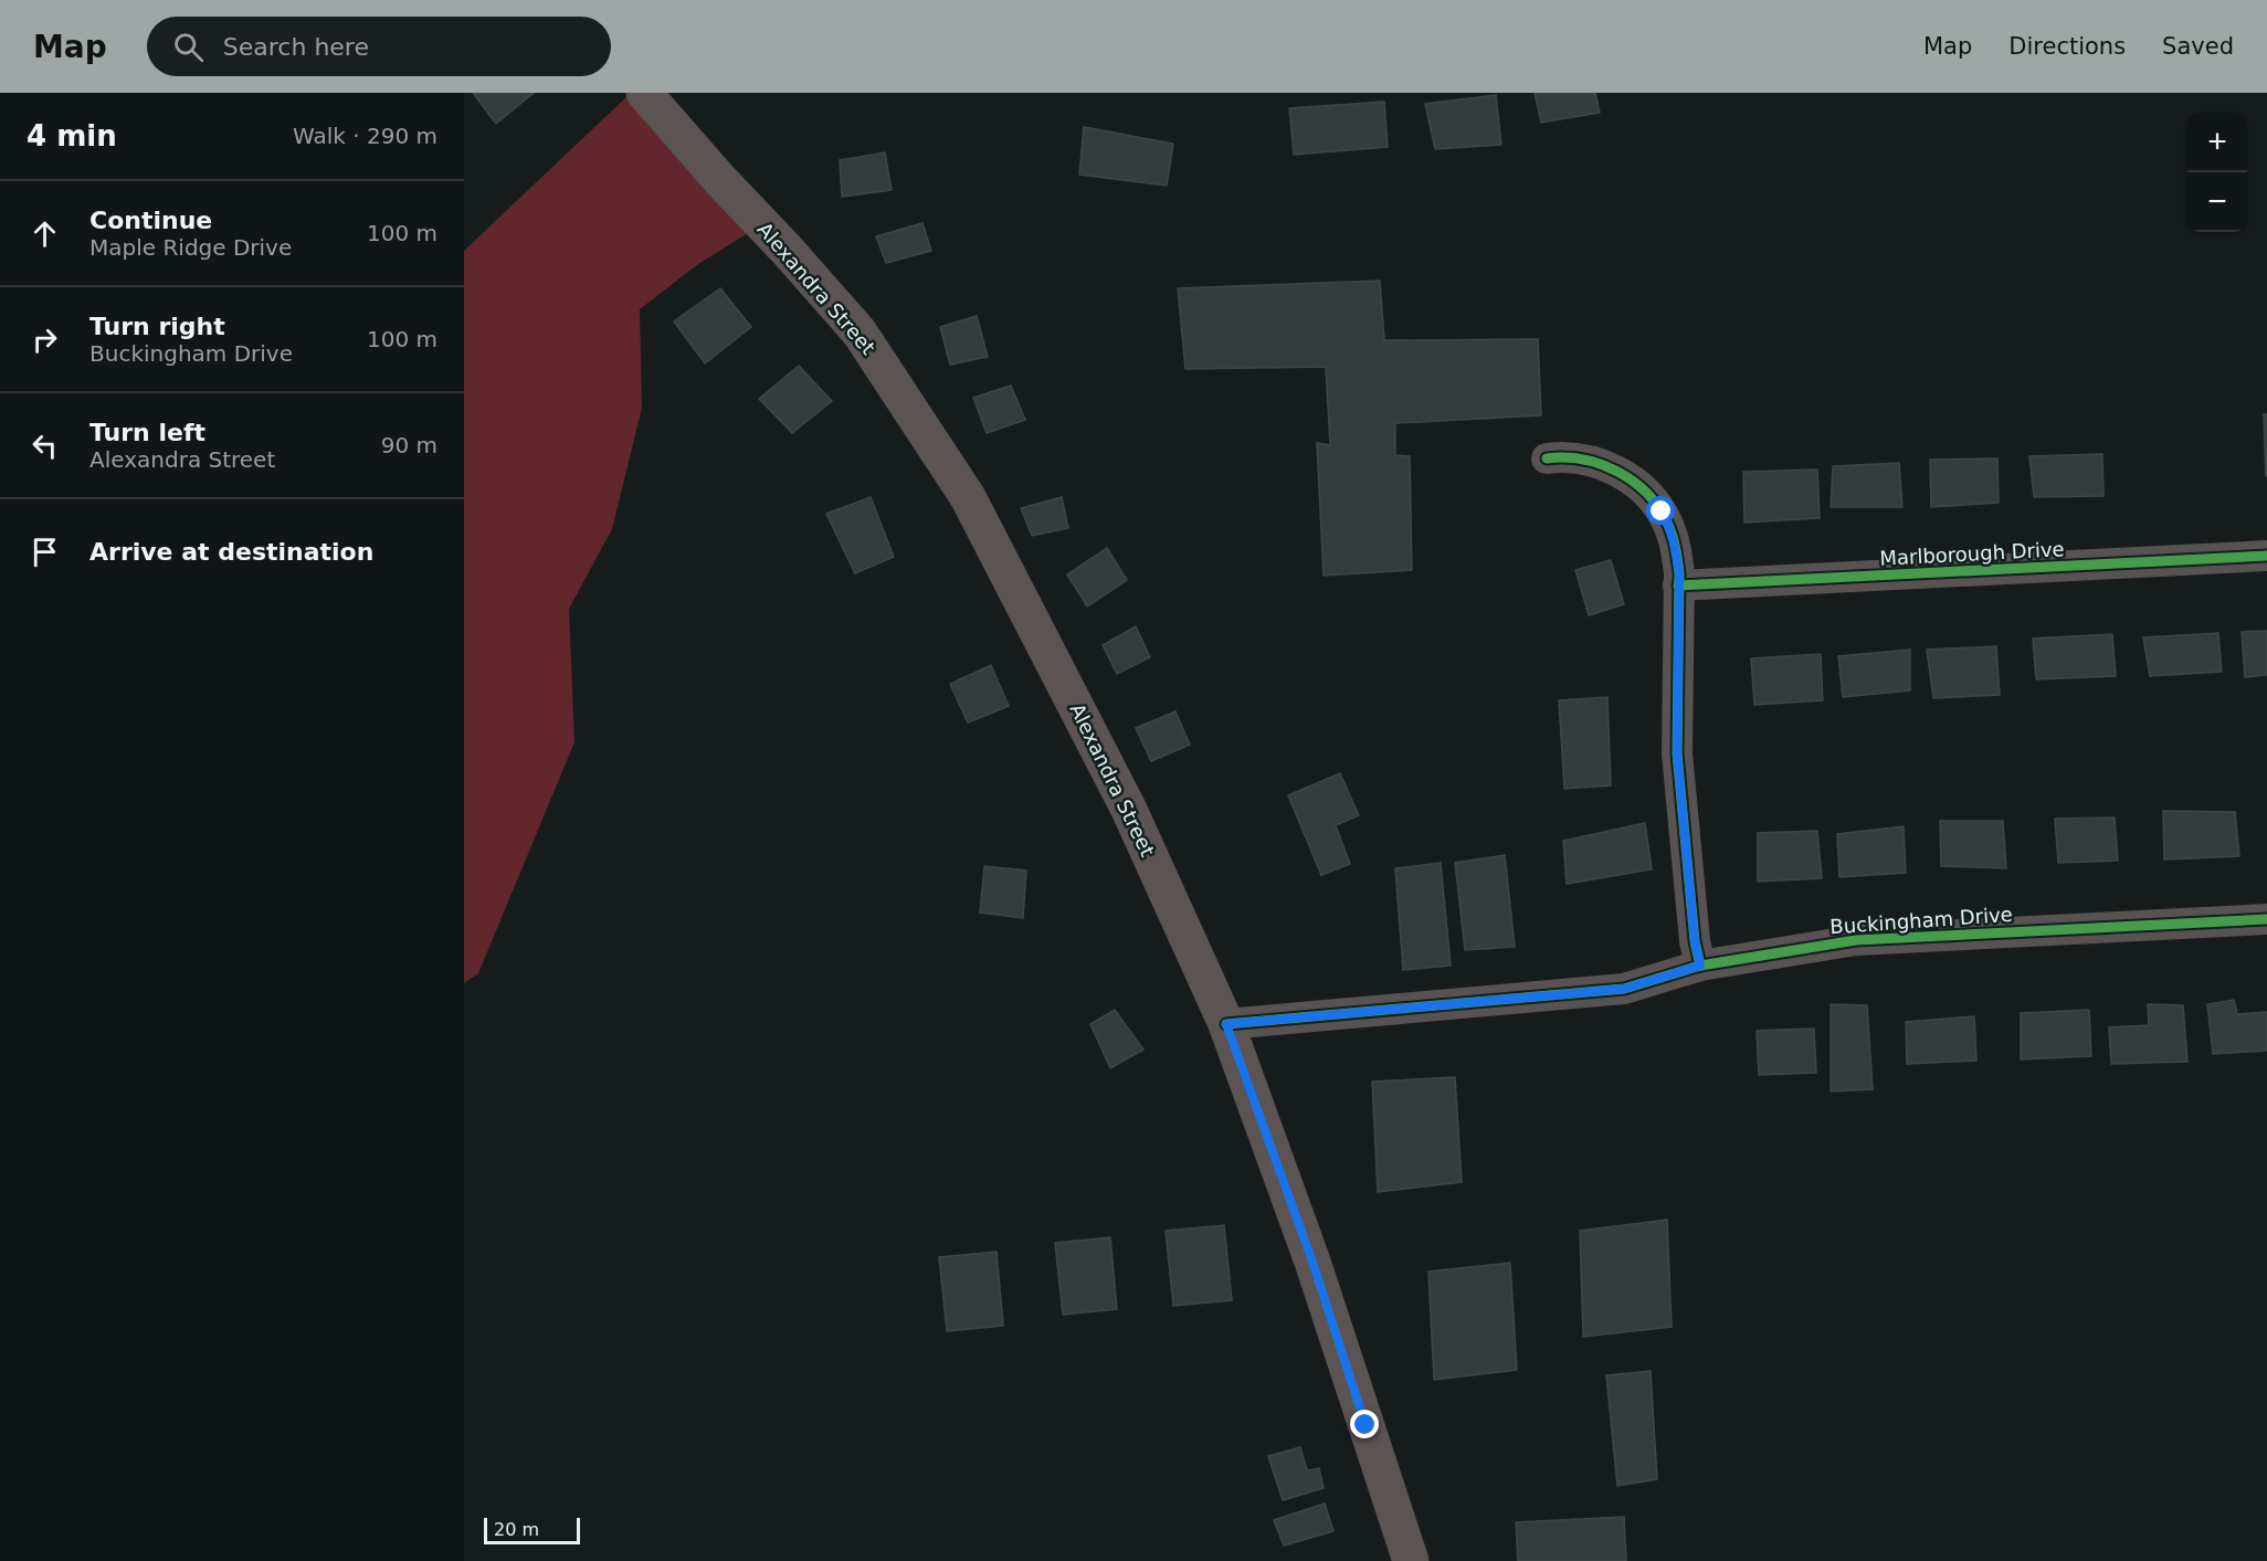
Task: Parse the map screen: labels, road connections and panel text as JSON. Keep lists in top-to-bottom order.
{
  "streets": {
    "main road": ["Alexandra Street"],
    "street": ["Marlborough Drive", "Buckingham Drive"]
  },
  "crossings": [
    ["Alexandra Street", "Buckingham Drive"]
  ],
  "scale_bar": "20 m",
  "page": {
    "header": "Map",
    "search": "Search here",
    "nav": ["Map", "Directions", "Saved"],
    "heading": ["4 min", "Walk · 290 m"],
    "map_buttons": ["+", "−"],
    "list": [
      ["Continue", "Maple Ridge Drive", "100 m"],
      ["Turn right", "Buckingham Drive", "100 m"],
      ["Turn left", "Alexandra Street", "90 m"],
      "Arrive at destination"
    ],
    "scale": "20 m"
  }
}
